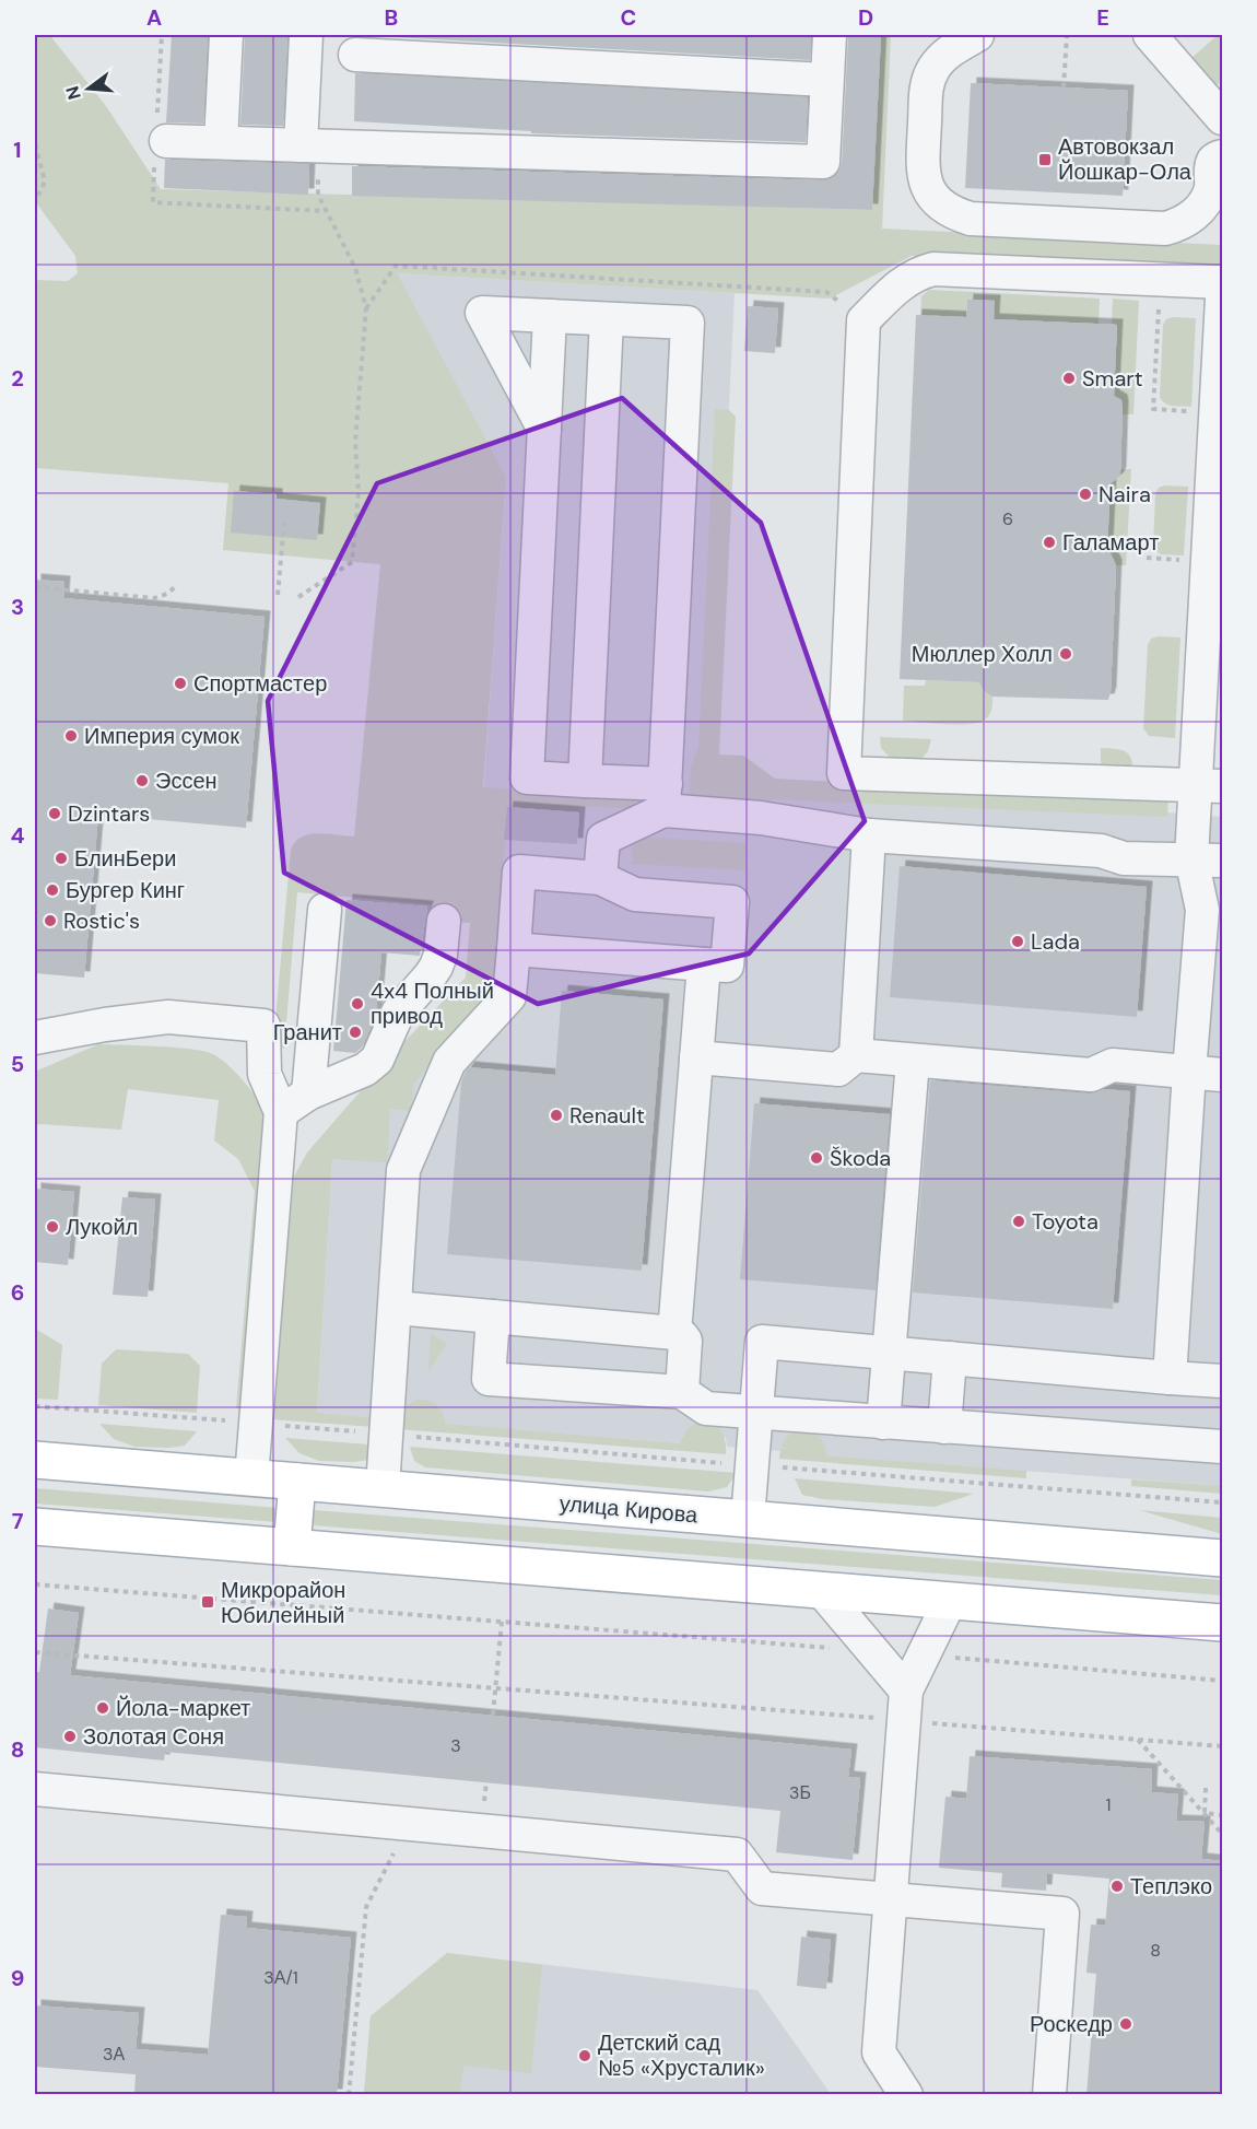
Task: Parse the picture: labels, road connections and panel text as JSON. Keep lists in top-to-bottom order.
{
  "streets": {
    "main road": ["улица Кирова"]
  },
  "places": {
    "transit": ["Автовокзал Йошкар-Ола", "Микрорайон Юбилейный"],
    "other": [
      "Smart",
      "Naira",
      "Галамарт",
      "Мюллер Холл",
      "Спортмастер",
      "Империя сумок",
      "Эссен",
      "Dzintars",
      "БлинБери",
      "Бургер Кинг",
      "Rostic's",
      "Lada",
      "4x4 Полный привод",
      "Гранит",
      "Renault",
      "Škoda",
      "Toyota",
      "Лукойл",
      "Йола-маркет",
      "Золотая Соня",
      "Теплэко",
      "Роскедр",
      "Детский сад №5 «Хрусталик»"
    ]
  },
  "house_numbers": [
    "6",
    "3",
    "3Б",
    "1",
    "8",
    "3А/1",
    "3А"
  ],
  "north": "left",
  "grid": {
    "columns": [
      "A",
      "B",
      "C",
      "D",
      "E"
    ],
    "rows": [
      "1",
      "2",
      "3",
      "4",
      "5",
      "6",
      "7",
      "8",
      "9"
    ]
  }
}
